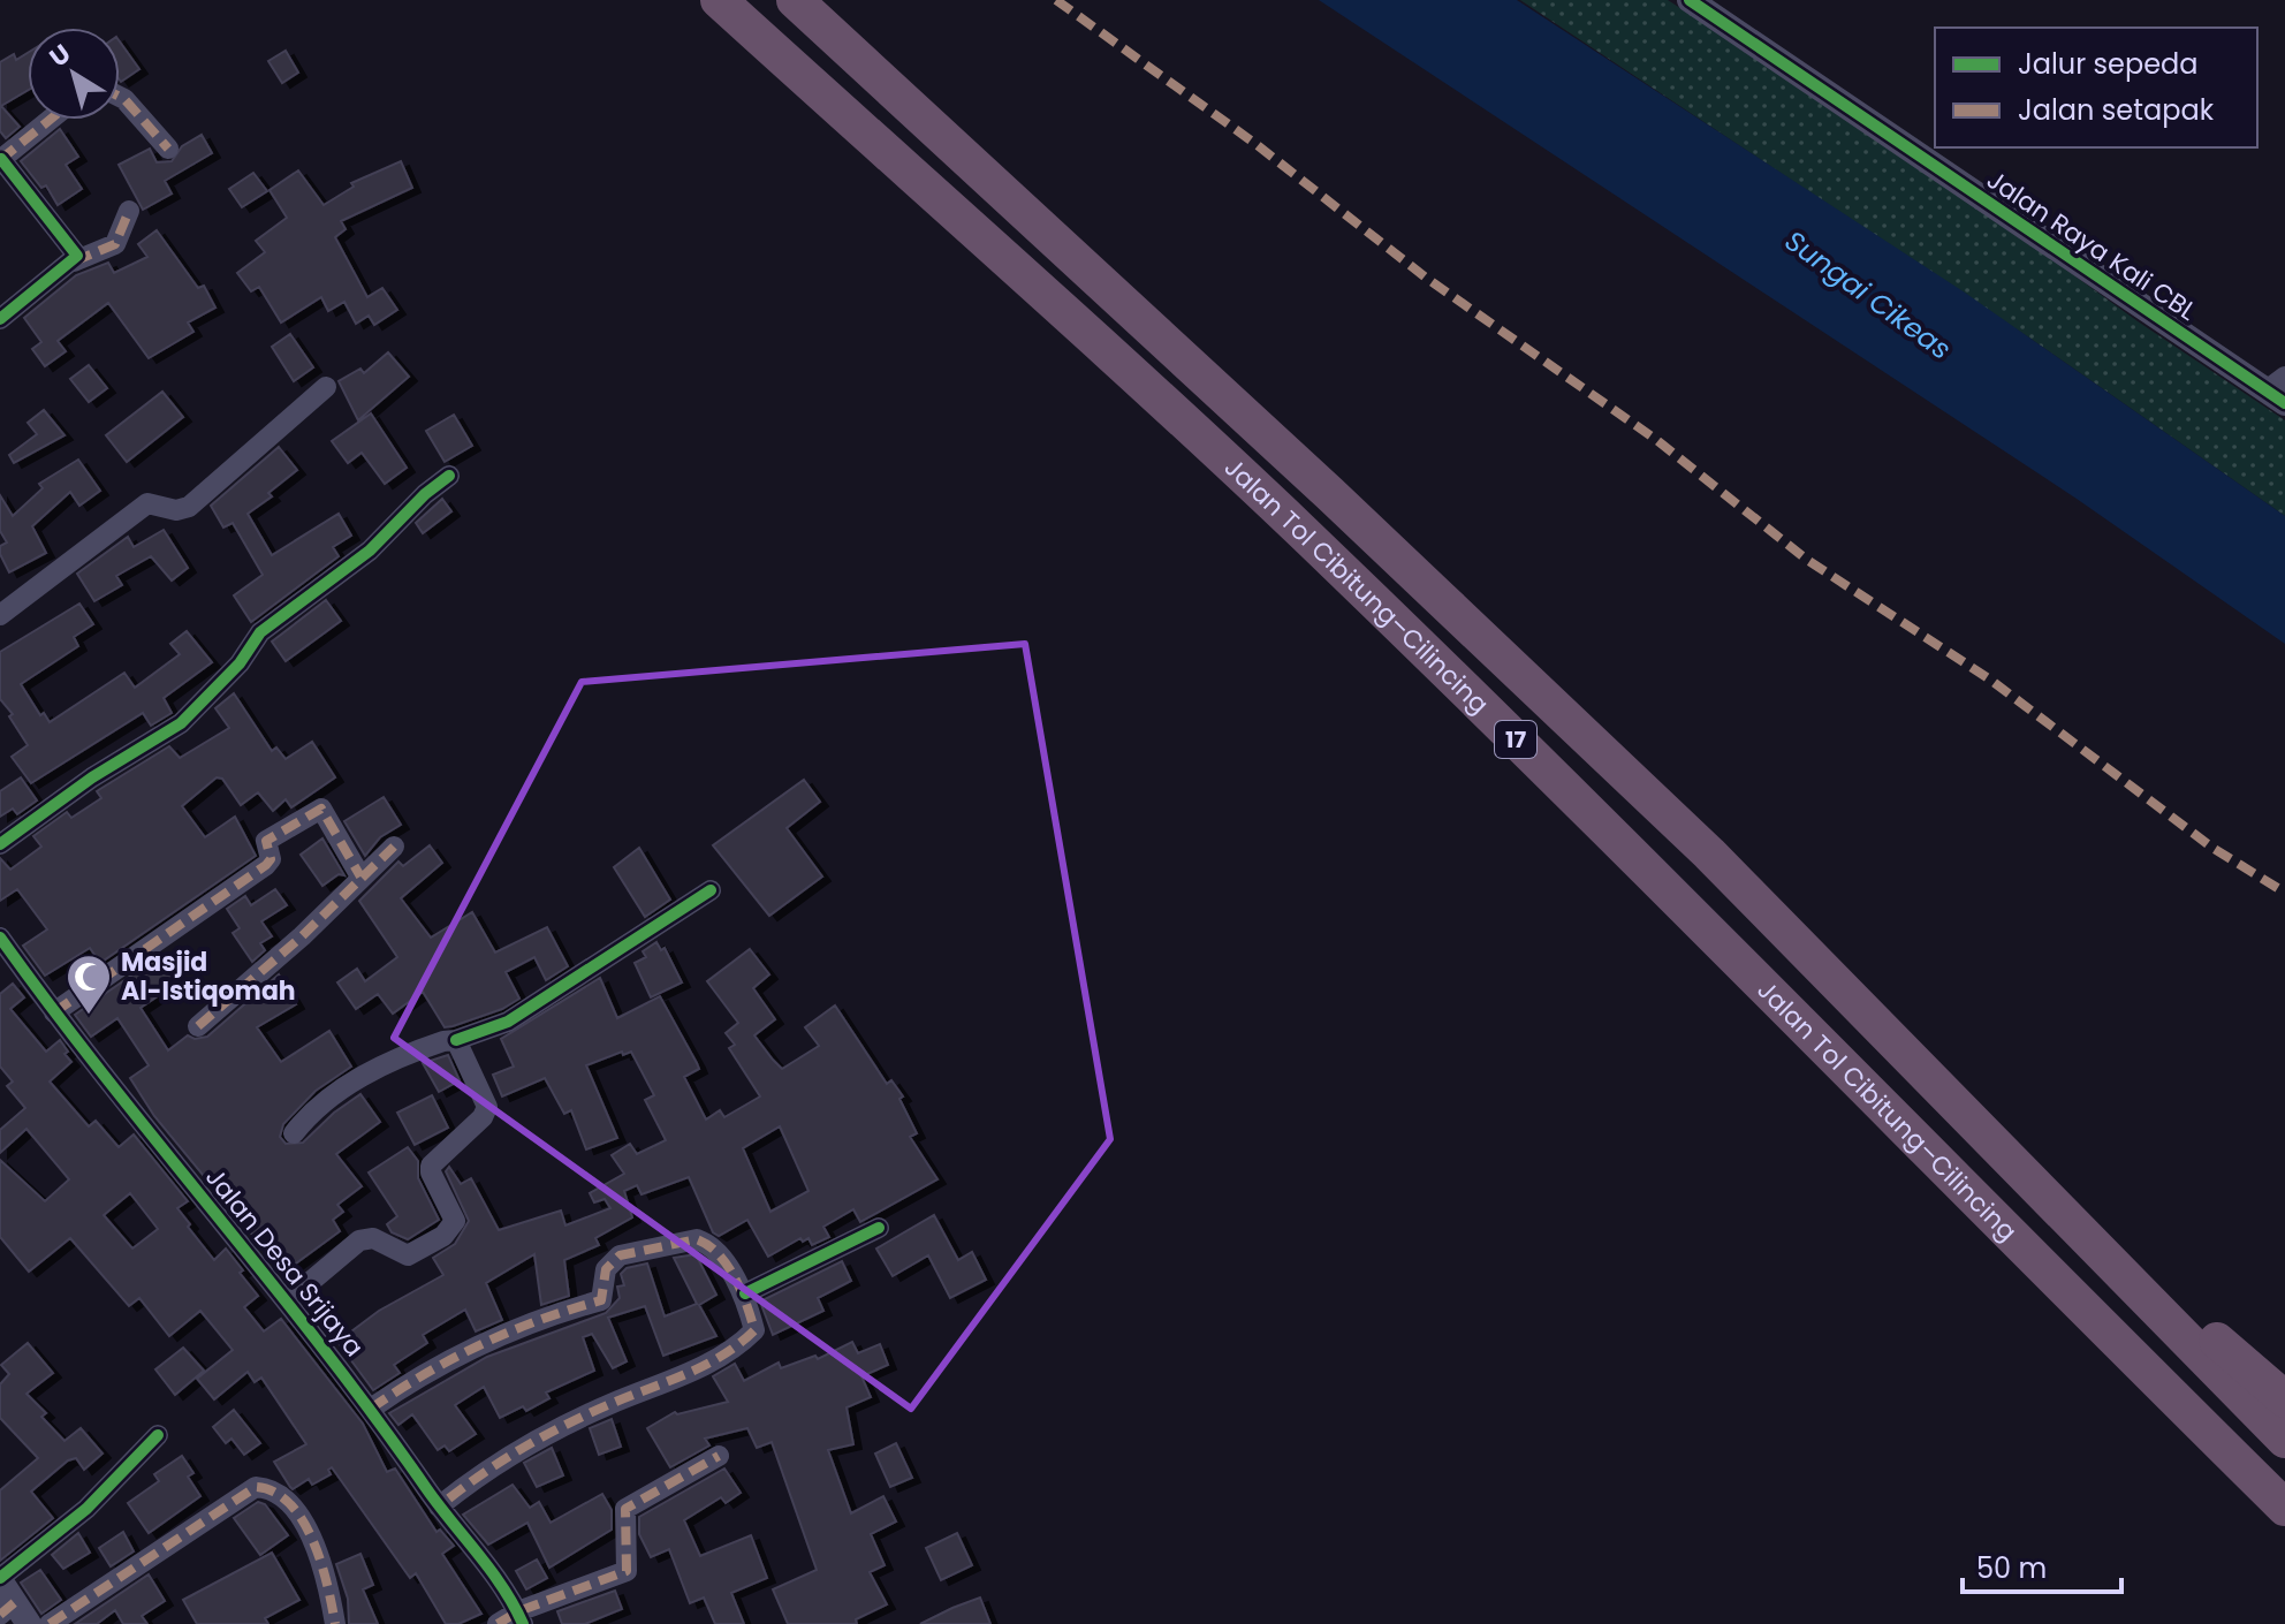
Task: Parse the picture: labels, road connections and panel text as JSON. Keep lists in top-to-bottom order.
{
  "streets": {
    "highway": ["Jalan Tol Cibitung–Cilincing", "17"],
    "street": ["Jalan Raya Kali CBL", "Jalan Desa Srijaya"]
  },
  "water": ["Sungai Cikeas"],
  "places": {
    "mosque": ["Masjid Al-Istiqomah"]
  },
  "legend": ["Jalur sepeda", "Jalan setapak"],
  "scale_bar": "50 m",
  "north": "top left"
}
